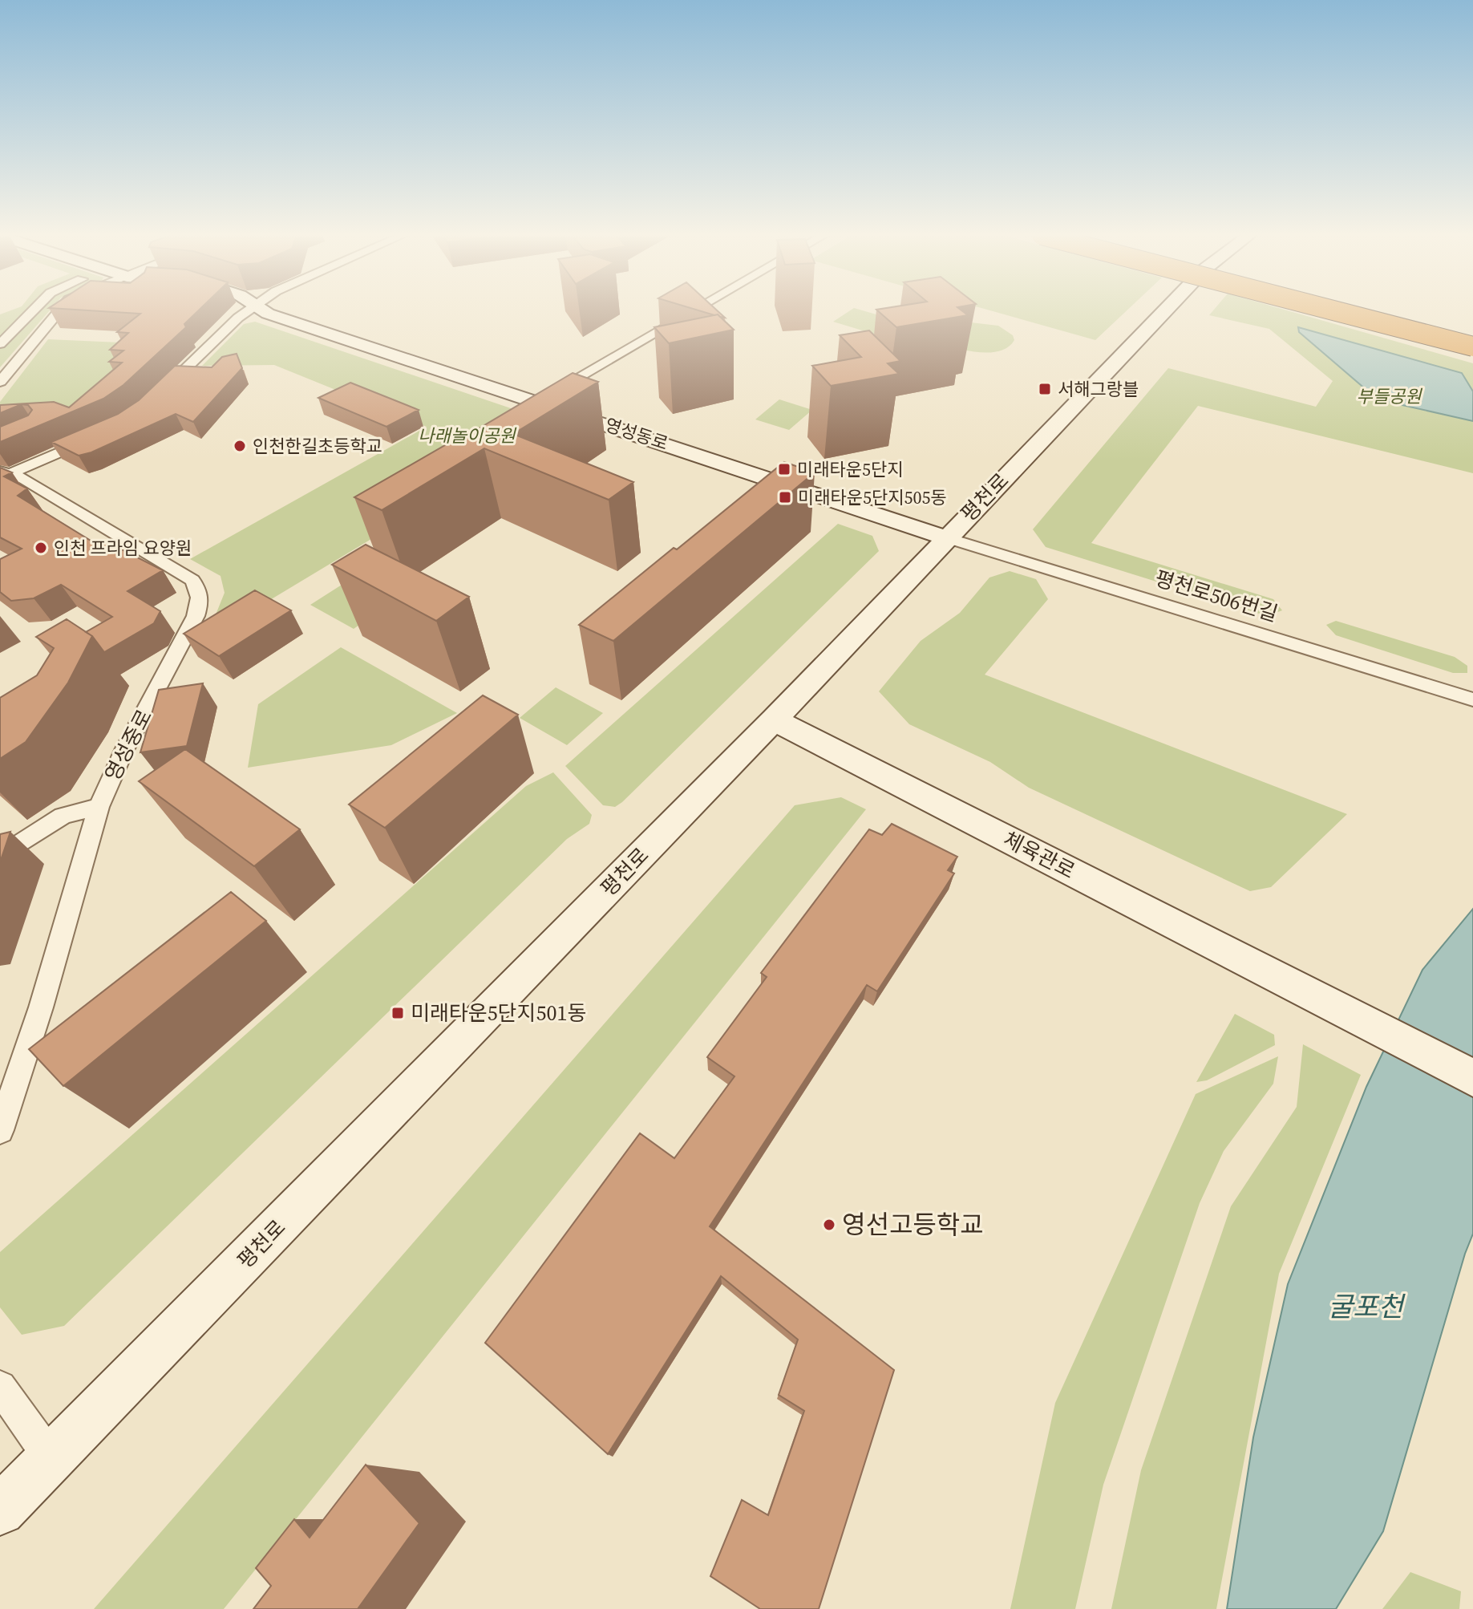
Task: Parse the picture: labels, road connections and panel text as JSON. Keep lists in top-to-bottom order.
{
  "streets": {
    "street": [
      "영성동로",
      "평천로",
      "평천로506번길",
      "영성중로",
      "체육관로"
    ]
  },
  "crossings": [
    ["영성동로", "평천로"],
    ["영성동로", "평천로506번길"],
    ["평천로", "평천로506번길"],
    ["평천로", "체육관로"]
  ],
  "water": ["굴포천"],
  "parks": ["부들공원", "나래놀이공원"],
  "places": {
    "transit": [
      "서해그랑블",
      "미래타운5단지",
      "미래타운5단지505동",
      "미래타운5단지501동"
    ],
    "other": ["인천한길초등학교", "인천 프라임 요양원", "영선고등학교"]
  }
}
